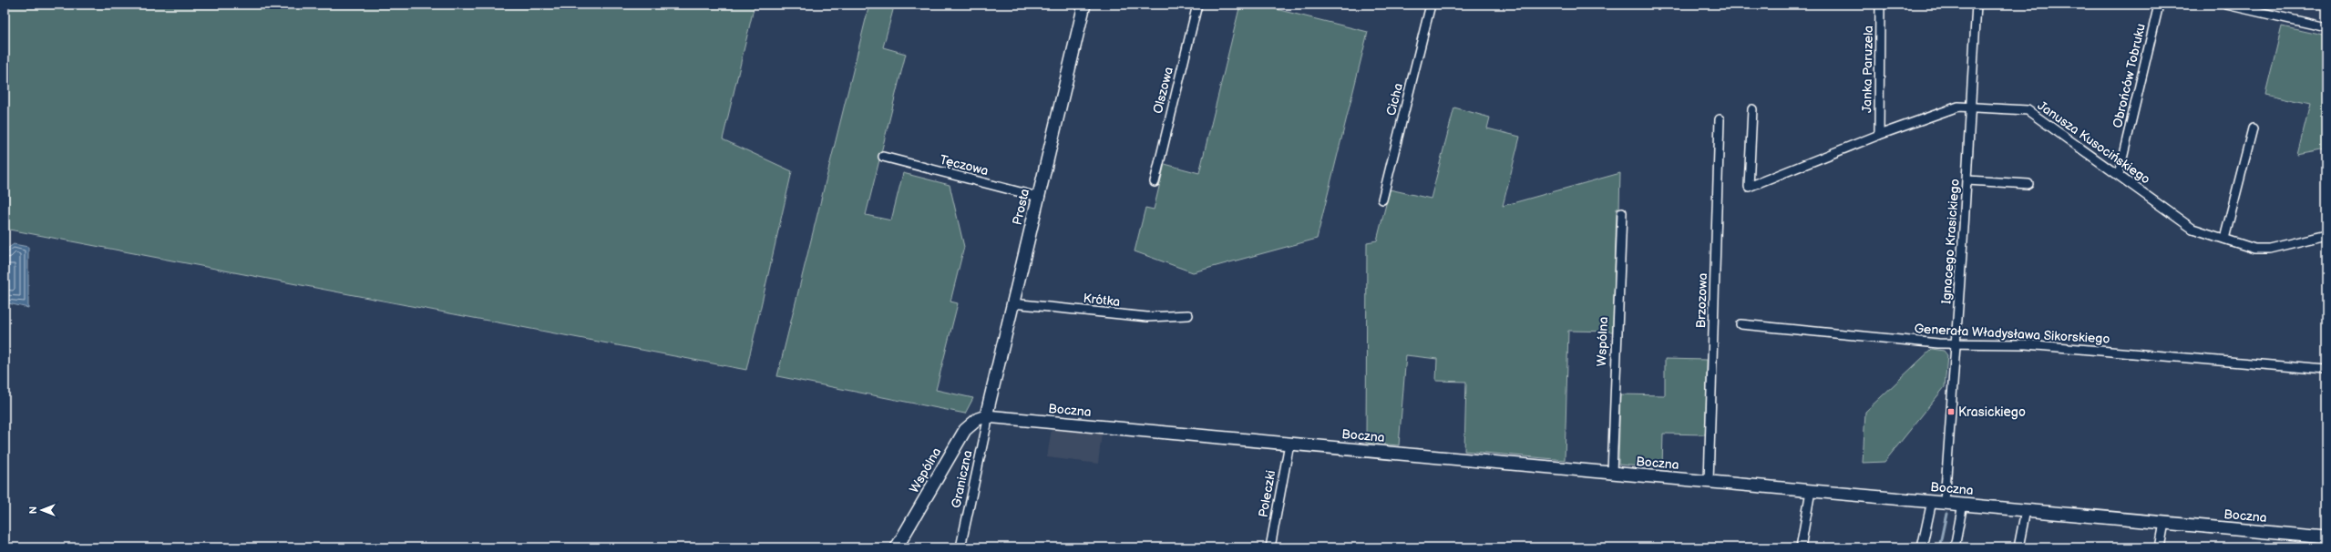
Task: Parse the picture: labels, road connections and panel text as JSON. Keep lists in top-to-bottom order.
{
  "streets": {
    "street": [
      "Janka Paruzela",
      "Obrońców Tobruku",
      "Olszowa",
      "Cicha",
      "Janusza Kusocińskiego",
      "Tęczowa",
      "Prosta",
      "Ignacego Krasickiego",
      "Krótka",
      "Brzozowa",
      "Generała Władysława Sikorskiego",
      "Wspólna",
      "Boczna",
      "Graniczna",
      "Poleczki"
    ]
  },
  "crossings": [
    ["Janka Paruzela", "Janusza Kusocińskiego"],
    ["Obrońców Tobruku", "Janusza Kusocińskiego"],
    ["Janusza Kusocińskiego", "Ignacego Krasickiego"],
    ["Tęczowa", "Prosta"],
    ["Prosta", "Krótka"],
    ["Prosta", "Wspólna"],
    ["Prosta", "Boczna"],
    ["Prosta", "Graniczna"],
    ["Ignacego Krasickiego", "Generała Władysława Sikorskiego"],
    ["Ignacego Krasickiego", "Boczna"],
    ["Brzozowa", "Boczna"],
    ["Wspólna", "Boczna"],
    ["Wspólna", "Graniczna"],
    ["Boczna", "Graniczna"],
    ["Boczna", "Poleczki"]
  ],
  "places": {
    "transit": ["Krasickiego"]
  },
  "north": "left"
}
